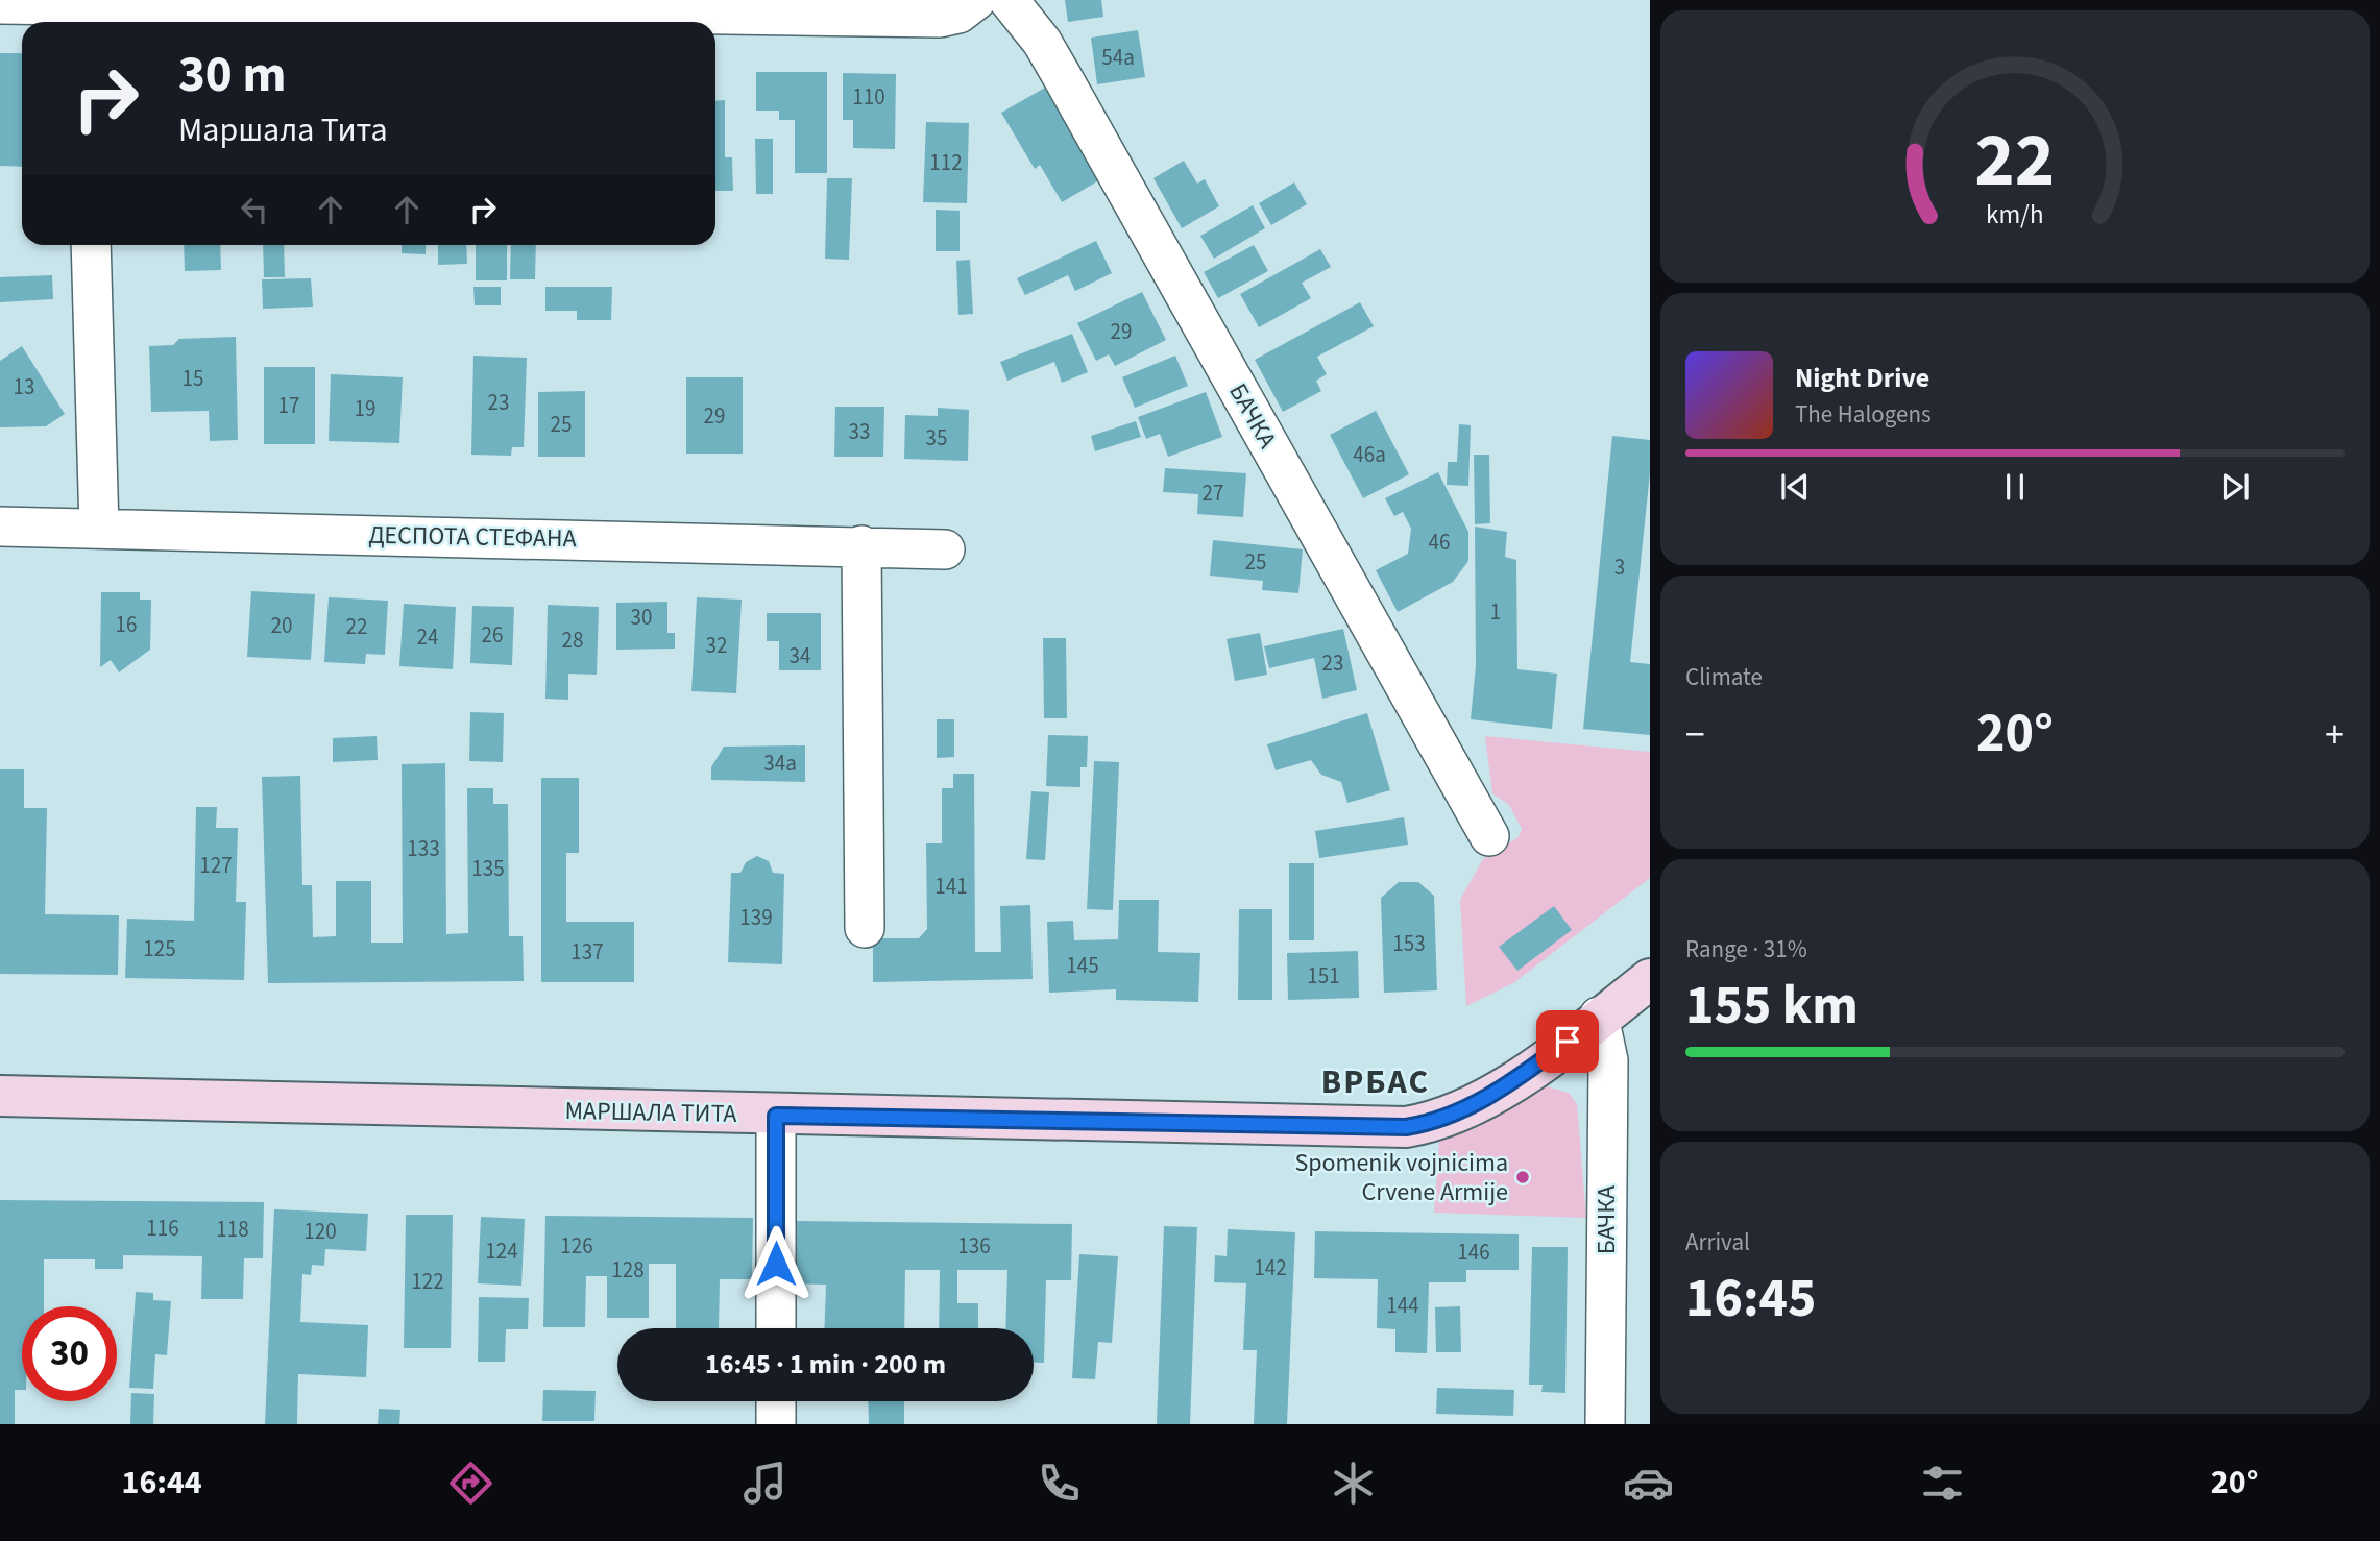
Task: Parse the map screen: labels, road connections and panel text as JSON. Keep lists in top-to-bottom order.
{
  "streets": {
    "street": ["БАЧКА", "ДЕСПОТА СТЕФАНА", "МАРШАЛА ТИТА"]
  },
  "crossings": [
    ["БАЧКА", "МАРШАЛА ТИТА"]
  ],
  "districts": ["ВРБАС"],
  "places": ["Spomenik vojnicima Crvene Armije"],
  "house_numbers": [
    "54a",
    "110",
    "112",
    "29",
    "15",
    "13",
    "23",
    "17",
    "19",
    "29",
    "25",
    "33",
    "35",
    "46a",
    "27",
    "46",
    "25",
    "3",
    "1",
    "30",
    "16",
    "20",
    "22",
    "26",
    "24",
    "28",
    "32",
    "34",
    "23",
    "34a",
    "133",
    "127",
    "135",
    "141",
    "139",
    "153",
    "125",
    "137",
    "145",
    "151",
    "116",
    "118",
    "120",
    "126",
    "136",
    "124",
    "146",
    "142",
    "128",
    "122",
    "144"
  ],
  "page": {
    "turn": ["30 m", "Маршала Тита"],
    "song": ["Night Drive", "The Halogens"],
    "tile": [
      "Climate",
      ["Range · 31%", "155 km"],
      ["Arrival", "16:45"]
    ],
    "heat": ["−", "20°", "+"],
    "limit": "30",
    "trip": "16:45 · 1 min · 200 m",
    "tabs": ["16:44", "20°"],
    "gauge": ["22", "km/h"]
  }
}
